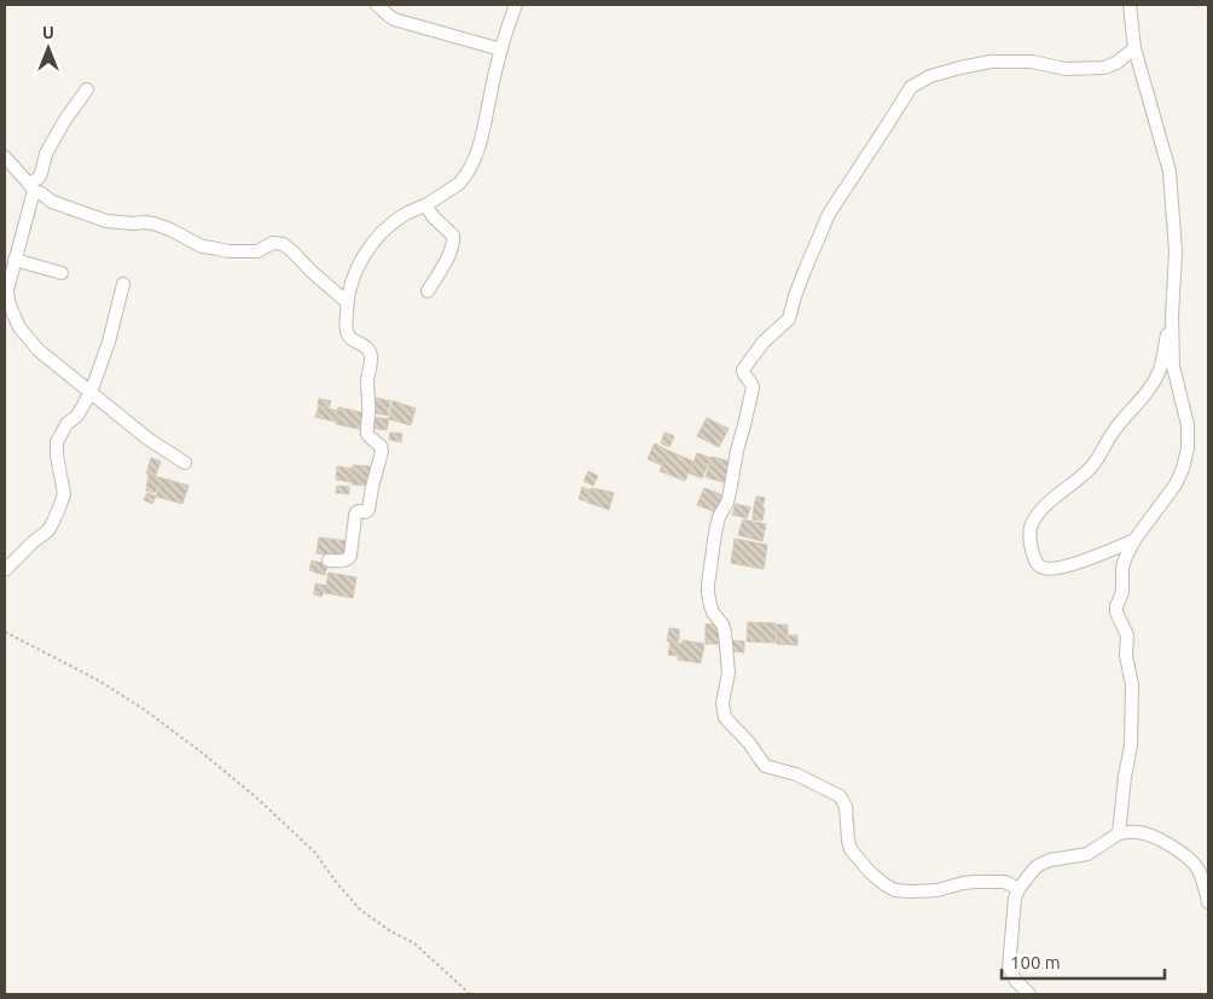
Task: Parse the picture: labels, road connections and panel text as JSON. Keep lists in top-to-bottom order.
{
  "scale_bar": "100 m",
  "north": "top"
}
